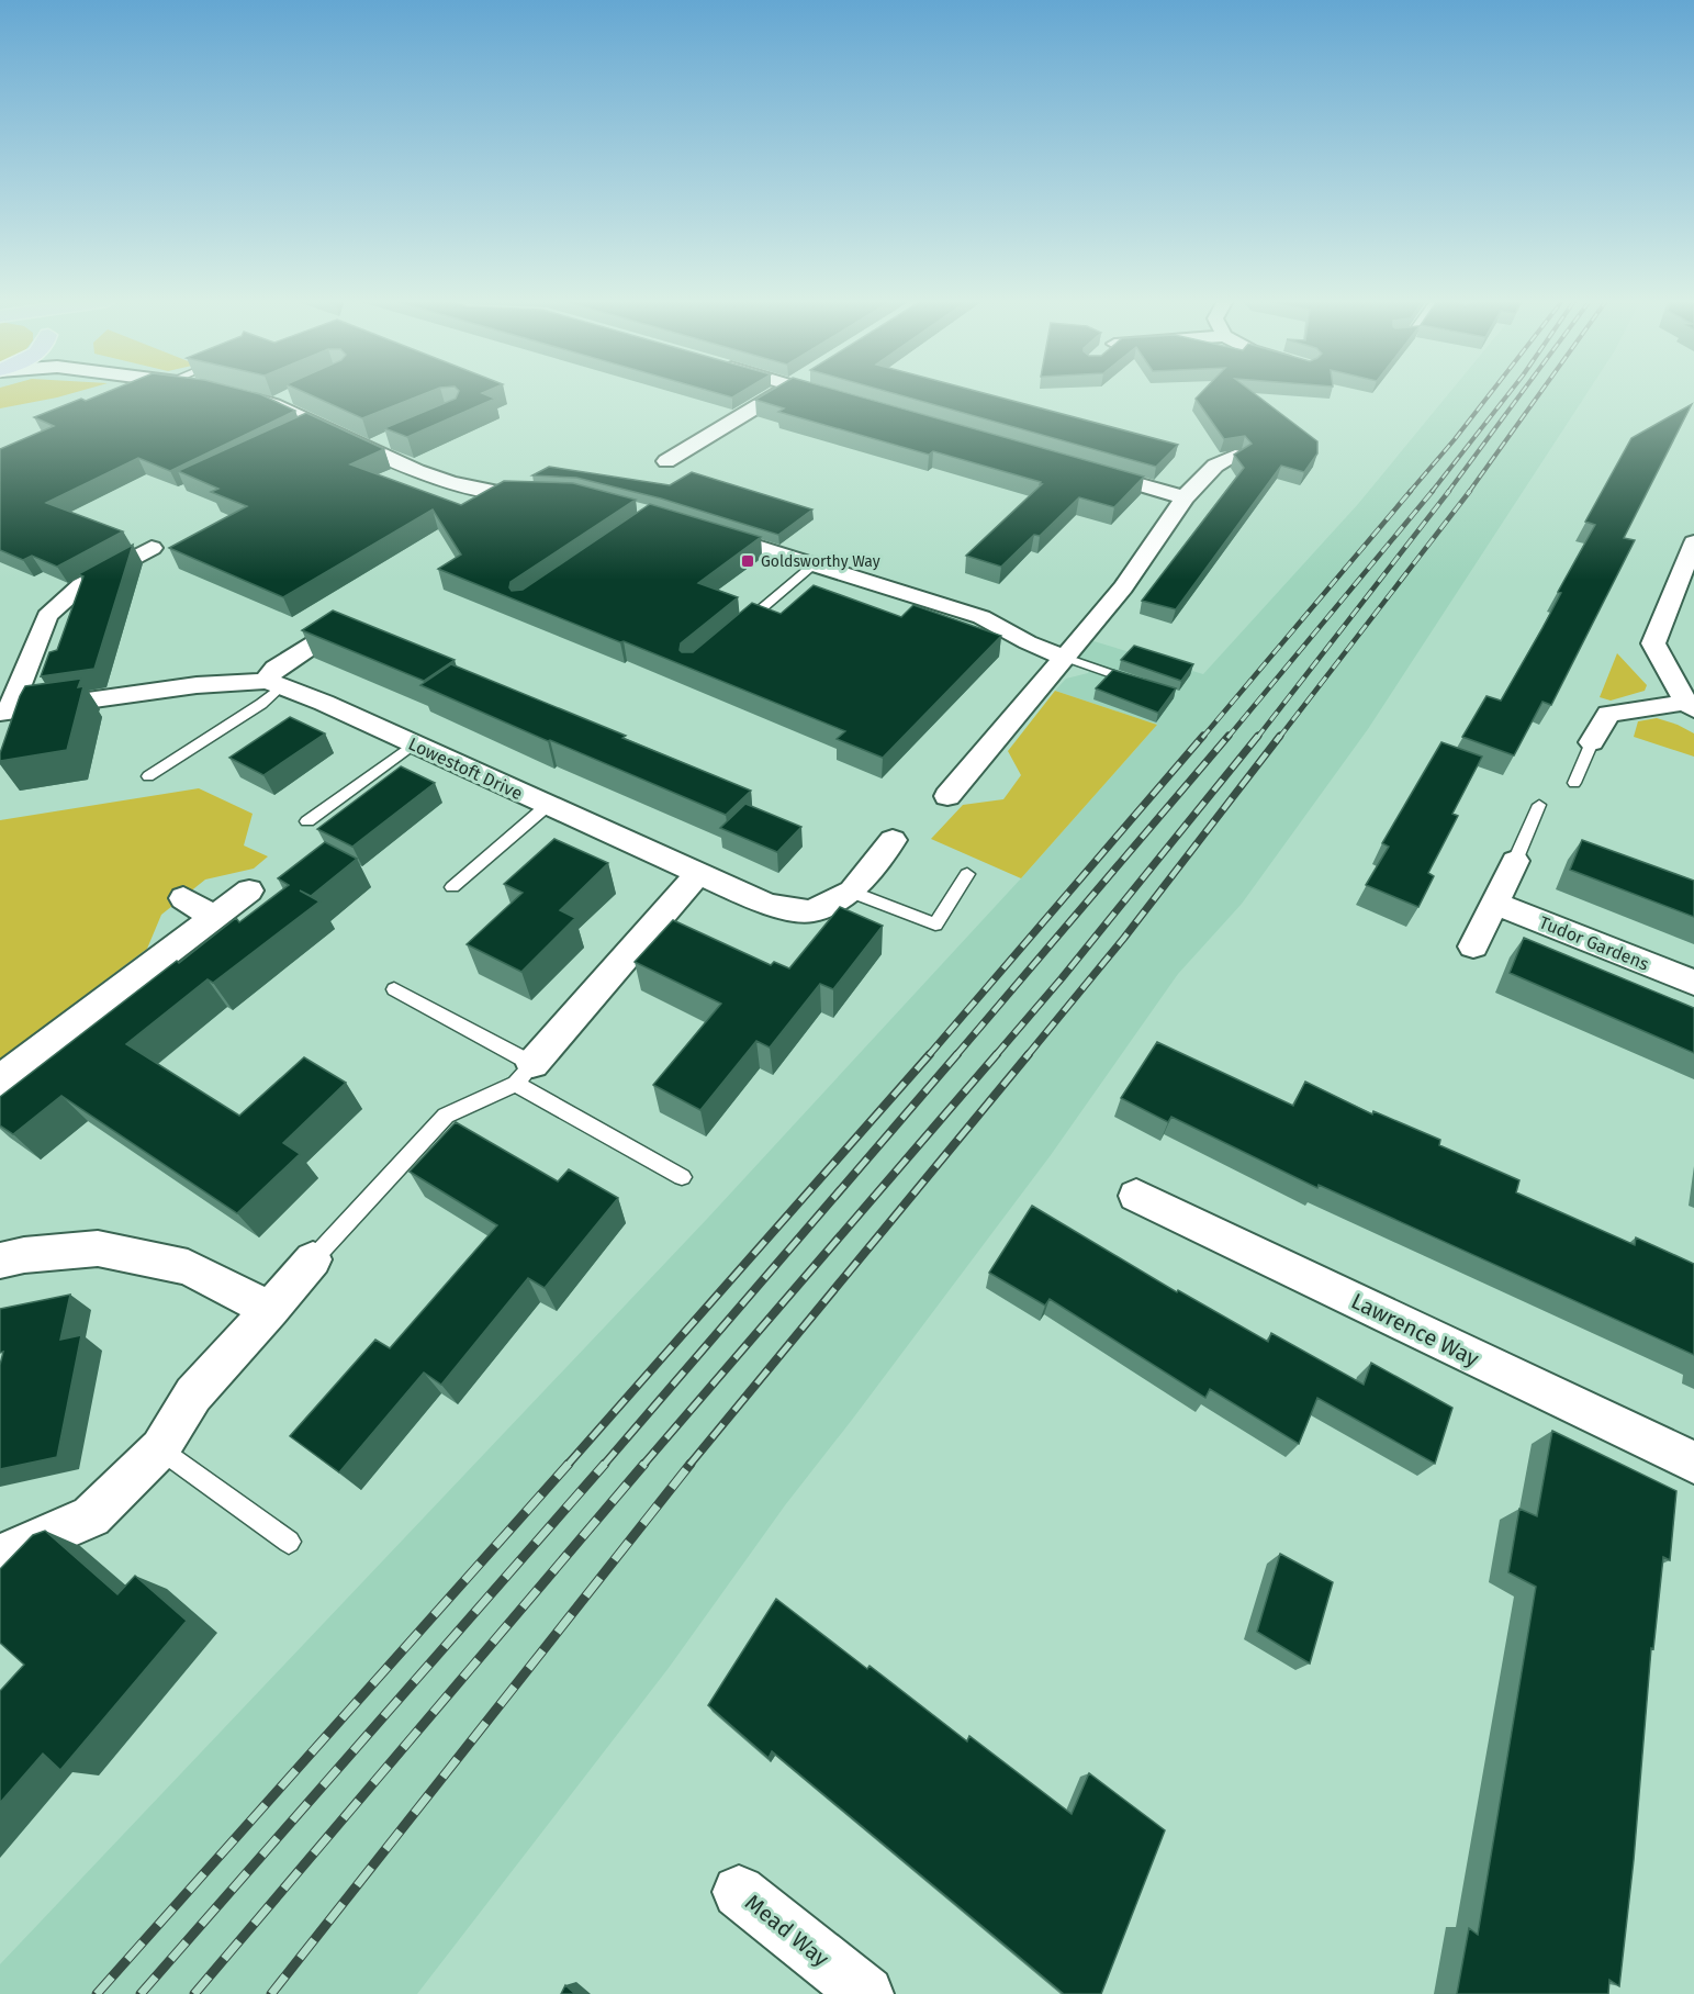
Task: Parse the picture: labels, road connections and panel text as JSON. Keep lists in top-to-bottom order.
{
  "streets": {
    "street": [
      "Lowestoft Drive",
      "Tudor Gardens",
      "Lawrence Way",
      "Mead Way"
    ]
  },
  "places": {
    "transit": ["Goldsworthy Way"]
  }
}
